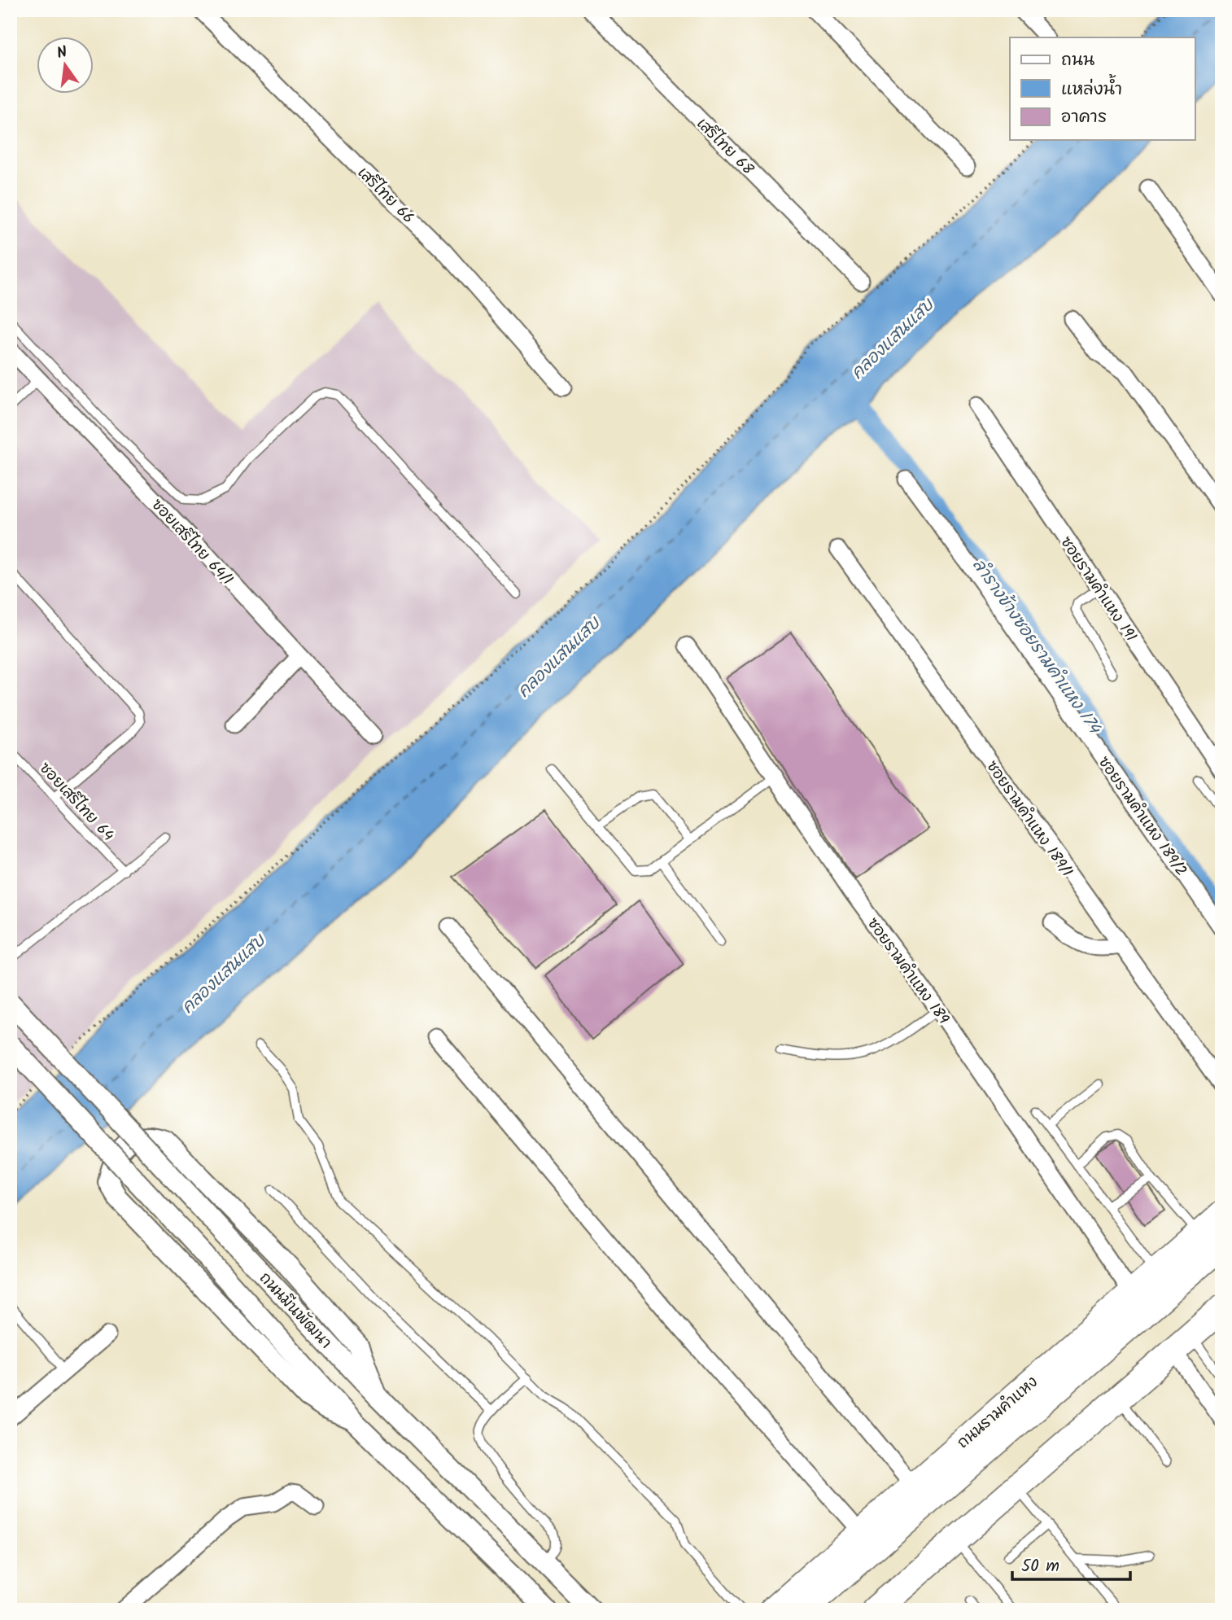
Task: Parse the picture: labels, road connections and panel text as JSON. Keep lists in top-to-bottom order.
{
  "streets": {
    "main road": ["ถนนรามคำแหง"],
    "street": [
      "เสรีไทย 68",
      "เสรีไทย 66",
      "ซอยเสรีไทย 64/1",
      "ซอยรามคำแหง 191",
      "ซอยรามคำแหง 189/2",
      "ซอยรามคำแหง 189/1",
      "ซอยรามคำแหง 189",
      "ถนนมีนพัฒนา"
    ],
    "lane": ["ซอยเสรีไทย 64"]
  },
  "crossings": [
    ["ซอยรามคำแหง 189", "ถนนรามคำแหง"]
  ],
  "water": ["คลองแสนแสบ", "ลำรางข้างซอยรามคำแหง 174"],
  "legend": ["ถนน", "แหล่งน้ำ", "อาคาร"],
  "scale_bar": "50 m",
  "north": "top"
}
